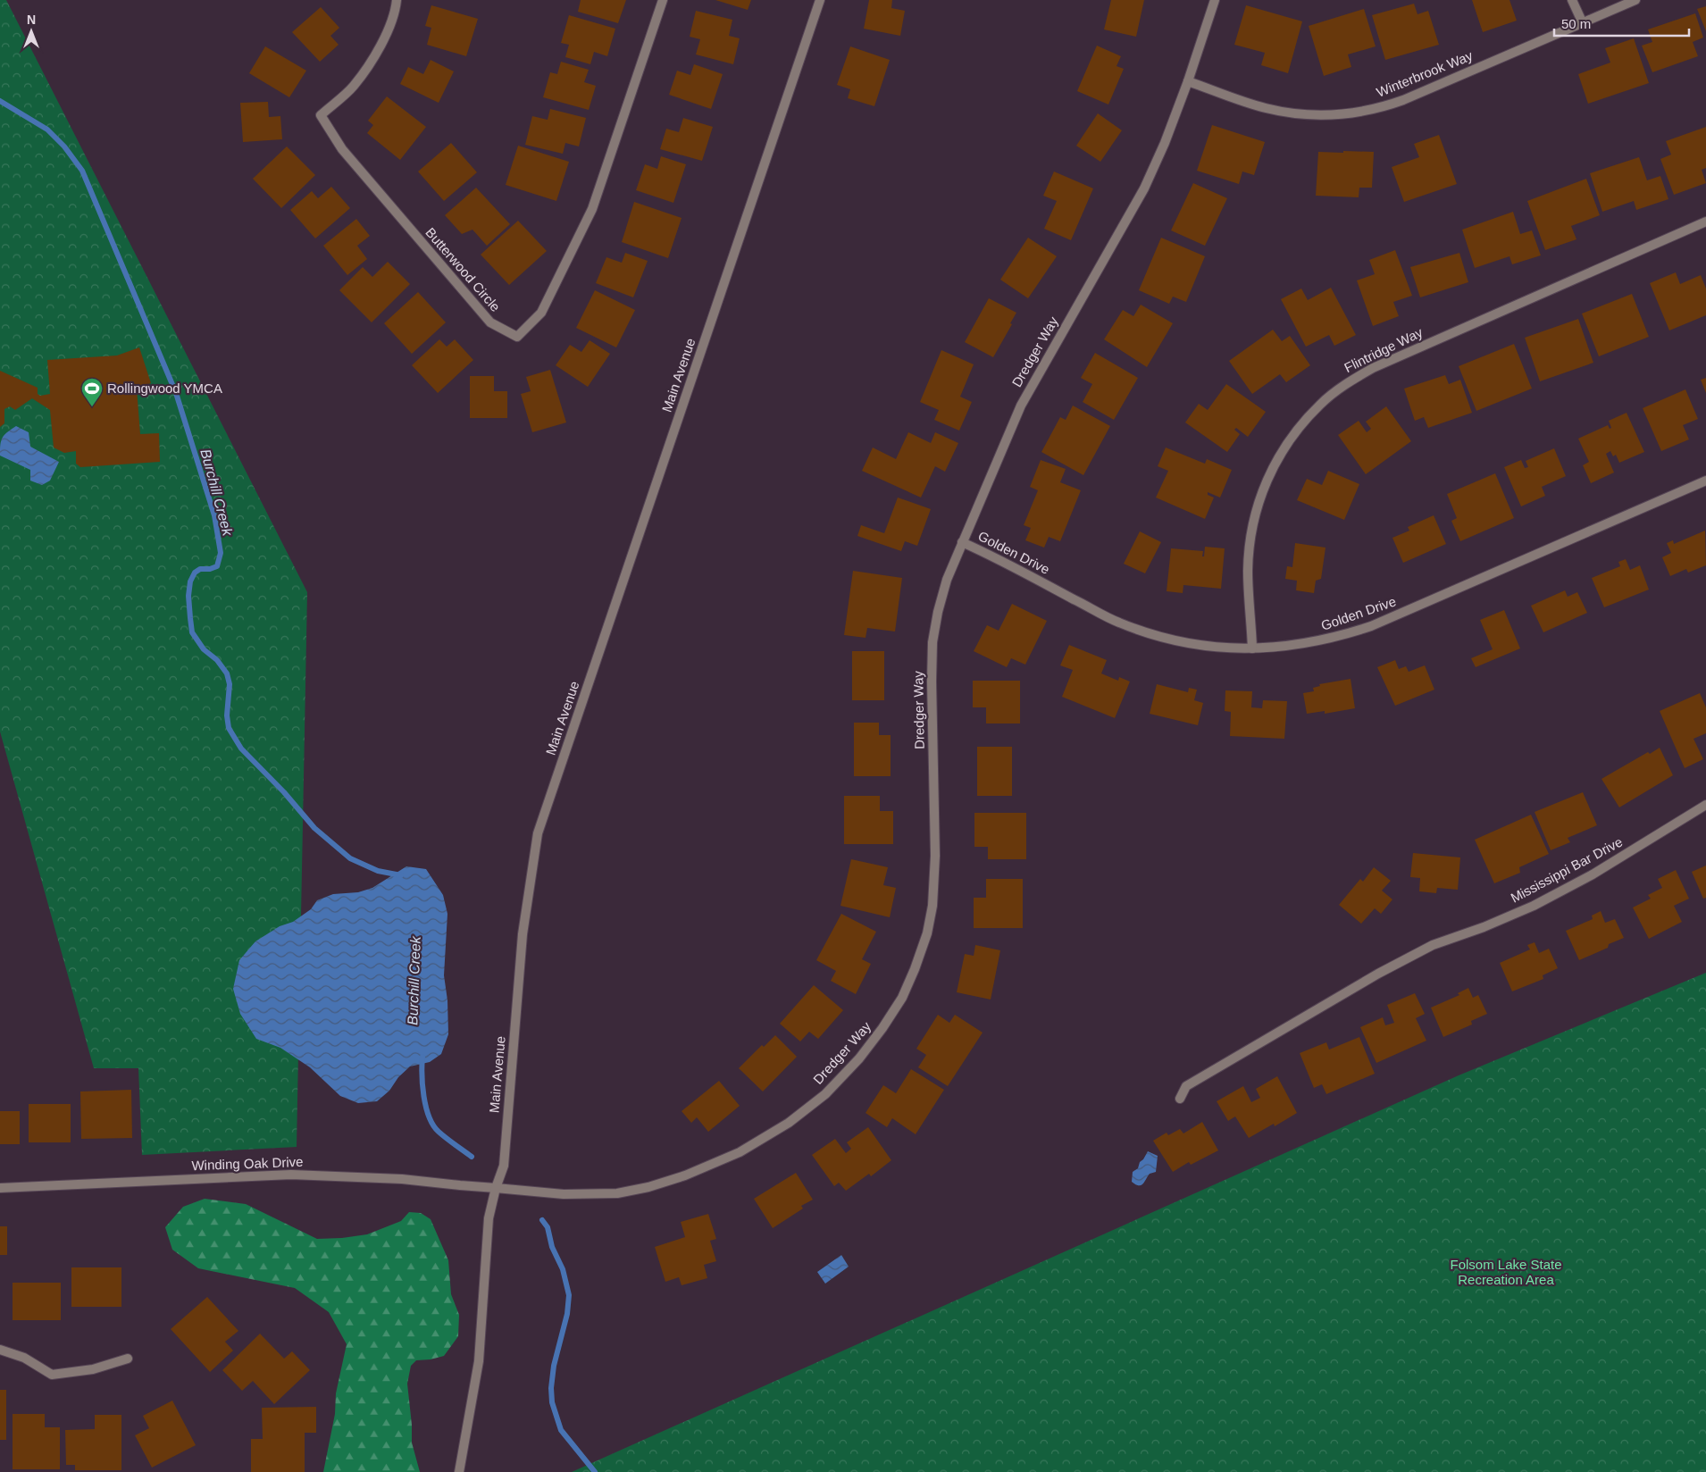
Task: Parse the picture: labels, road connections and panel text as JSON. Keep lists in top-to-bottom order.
{
  "streets": {
    "street": [
      "Winterbrook Way",
      "Butterwood Circle",
      "Flintridge Way",
      "Dredger Way",
      "Main Avenue",
      "Golden Drive",
      "Mississippi Bar Drive",
      "Winding Oak Drive"
    ]
  },
  "crossings": [
    ["Winterbrook Way", "Dredger Way"],
    ["Flintridge Way", "Golden Drive"],
    ["Dredger Way", "Main Avenue"],
    ["Dredger Way", "Golden Drive"],
    ["Dredger Way", "Winding Oak Drive"],
    ["Main Avenue", "Winding Oak Drive"]
  ],
  "water": ["Burchill Creek"],
  "parks": ["Folsom Lake State Recreation Area"],
  "places": {
    "sports": ["Rollingwood YMCA"]
  },
  "scale_bar": "50 m",
  "north": "top"
}
